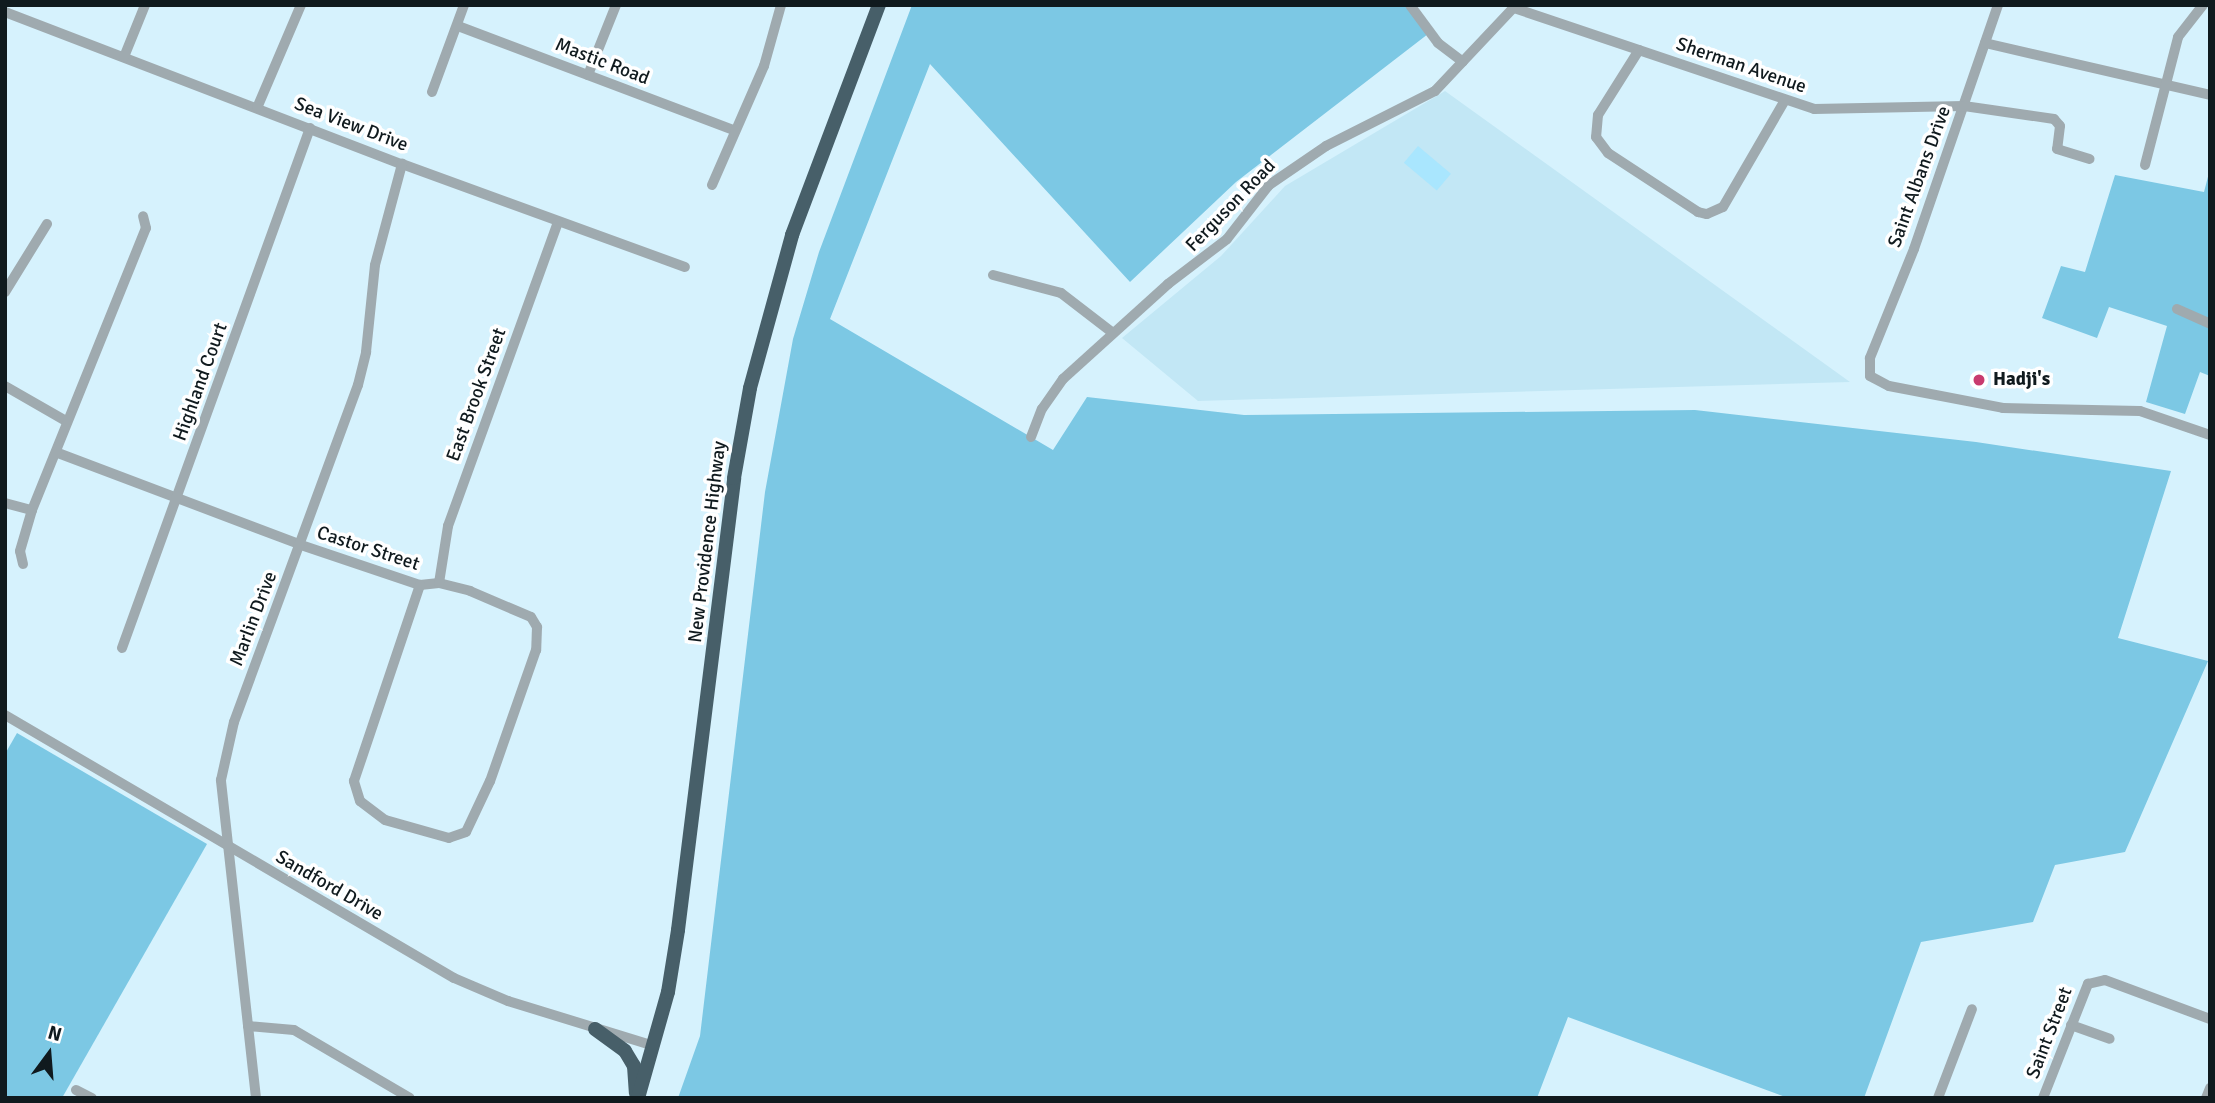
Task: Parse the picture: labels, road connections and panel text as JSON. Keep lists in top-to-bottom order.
{
  "streets": {
    "highway": ["New Providence Highway"],
    "street": [
      "Mastic Road",
      "Sherman Avenue",
      "Sea View Drive",
      "Saint Albans Drive",
      "Ferguson Road",
      "Highland Court",
      "East Brook Street",
      "Castor Street",
      "Marlin Drive",
      "Sandford Drive",
      "Saint Street"
    ]
  },
  "crossings": [
    ["Sherman Avenue", "Saint Albans Drive"],
    ["Sherman Avenue", "Ferguson Road"],
    ["Sea View Drive", "Highland Court"],
    ["Sea View Drive", "East Brook Street"],
    ["Sea View Drive", "Marlin Drive"],
    ["Highland Court", "Castor Street"],
    ["East Brook Street", "Castor Street"],
    ["New Providence Highway", "Sandford Drive"],
    ["Castor Street", "Marlin Drive"],
    ["Marlin Drive", "Sandford Drive"]
  ],
  "places": ["Hadji's"],
  "north": "top"
}
